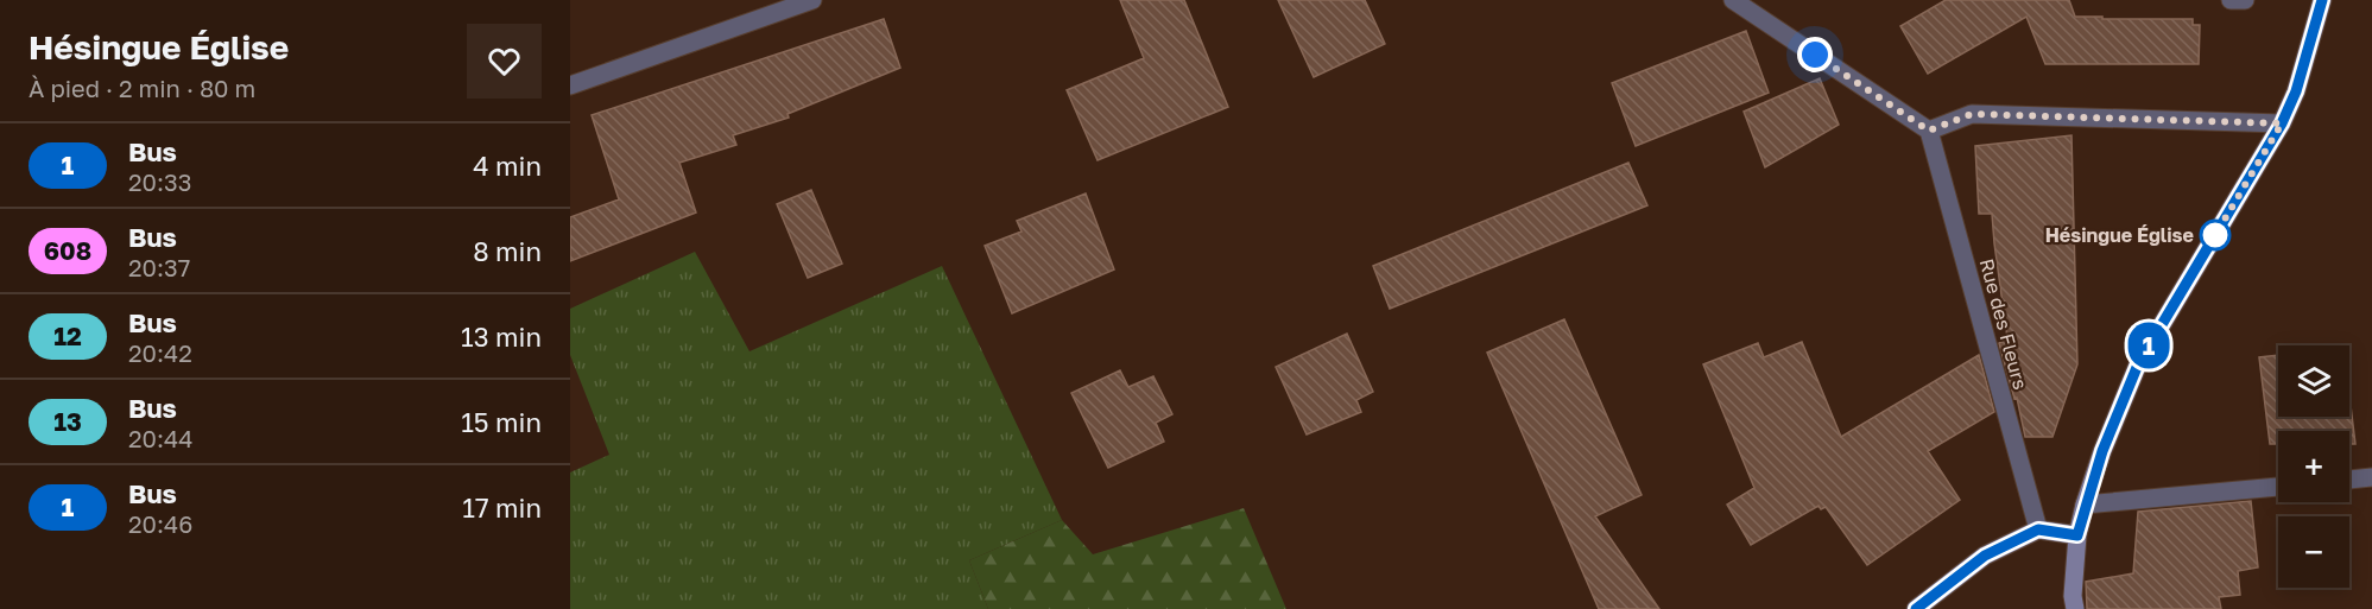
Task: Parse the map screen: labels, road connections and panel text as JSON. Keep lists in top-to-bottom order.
{
  "streets": {
    "street": ["Rue des Fleurs"]
  },
  "places": ["Hésingue Église"],
  "lines": ["bus line 1"],
  "page": {
    "heading": ["Hésingue Église", "À pied · 2 min · 80 m"],
    "on_map": "1",
    "list": [
      {
        "mark": "1",
        "name": "Bus",
        "note": "20:33",
        "value": "4 min"
      },
      {
        "mark": "608",
        "name": "Bus",
        "note": "20:37",
        "value": "8 min"
      },
      {
        "mark": "12",
        "name": "Bus",
        "note": "20:42",
        "value": "13 min"
      },
      {
        "mark": "13",
        "name": "Bus",
        "note": "20:44",
        "value": "15 min"
      },
      {
        "mark": "1",
        "name": "Bus",
        "note": "20:46",
        "value": "17 min"
      }
    ],
    "map_buttons": ["+", "−"]
  }
}
